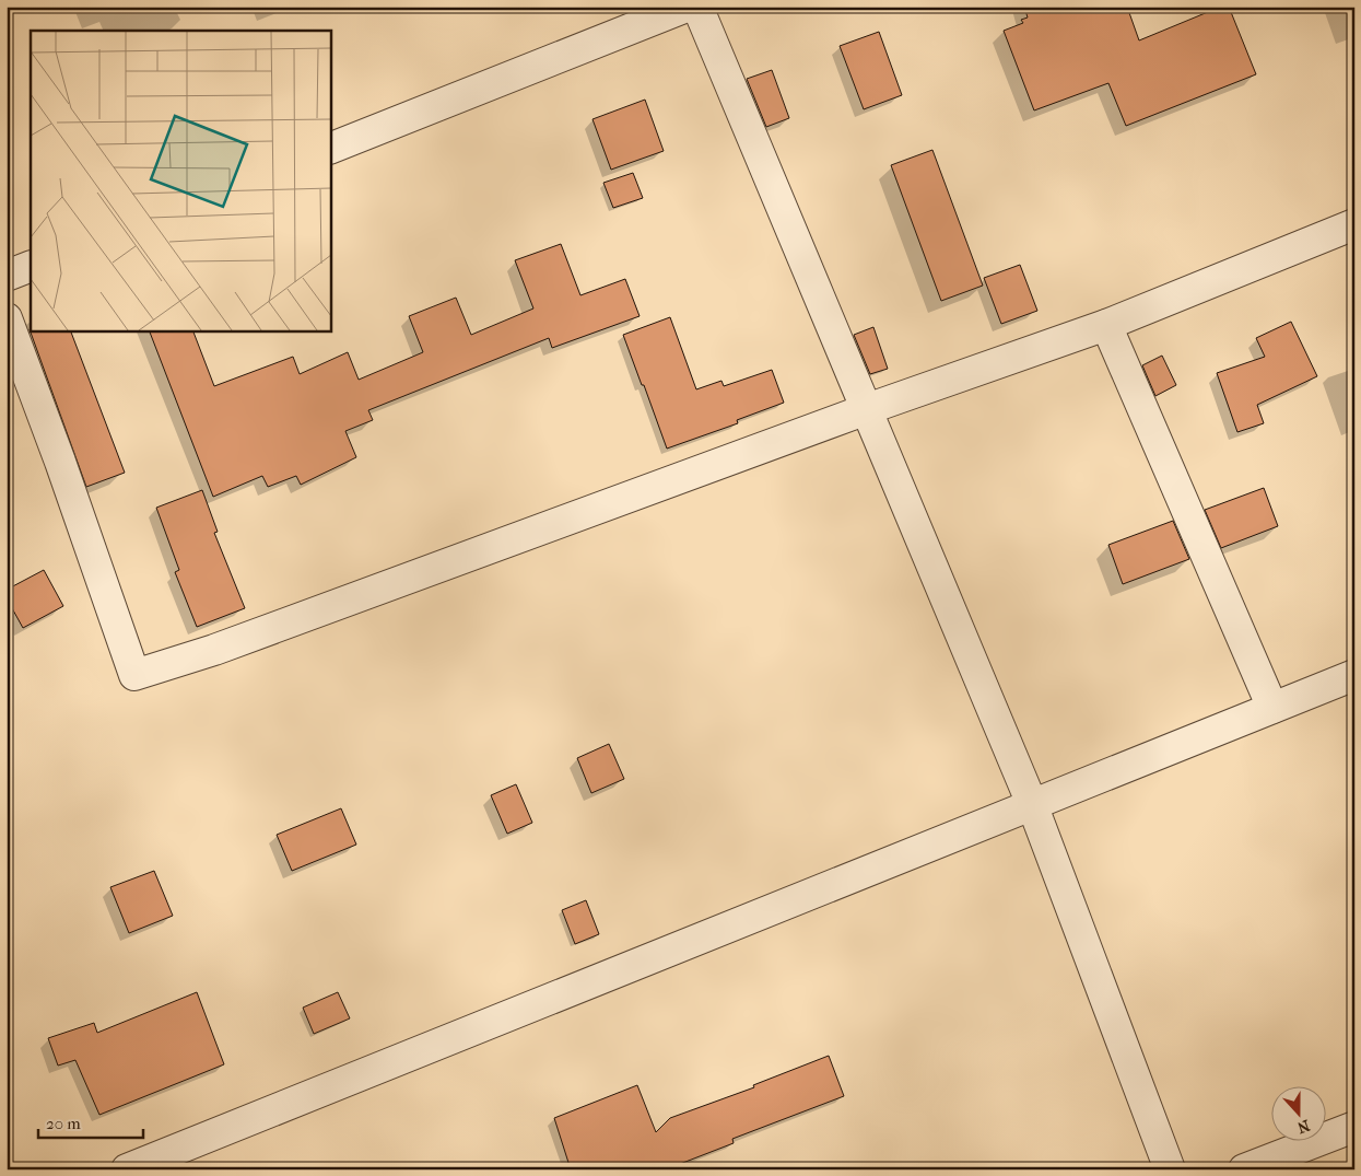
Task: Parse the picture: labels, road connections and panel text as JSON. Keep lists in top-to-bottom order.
{
  "scale_bar": "20 m",
  "north": "bottom"
}
